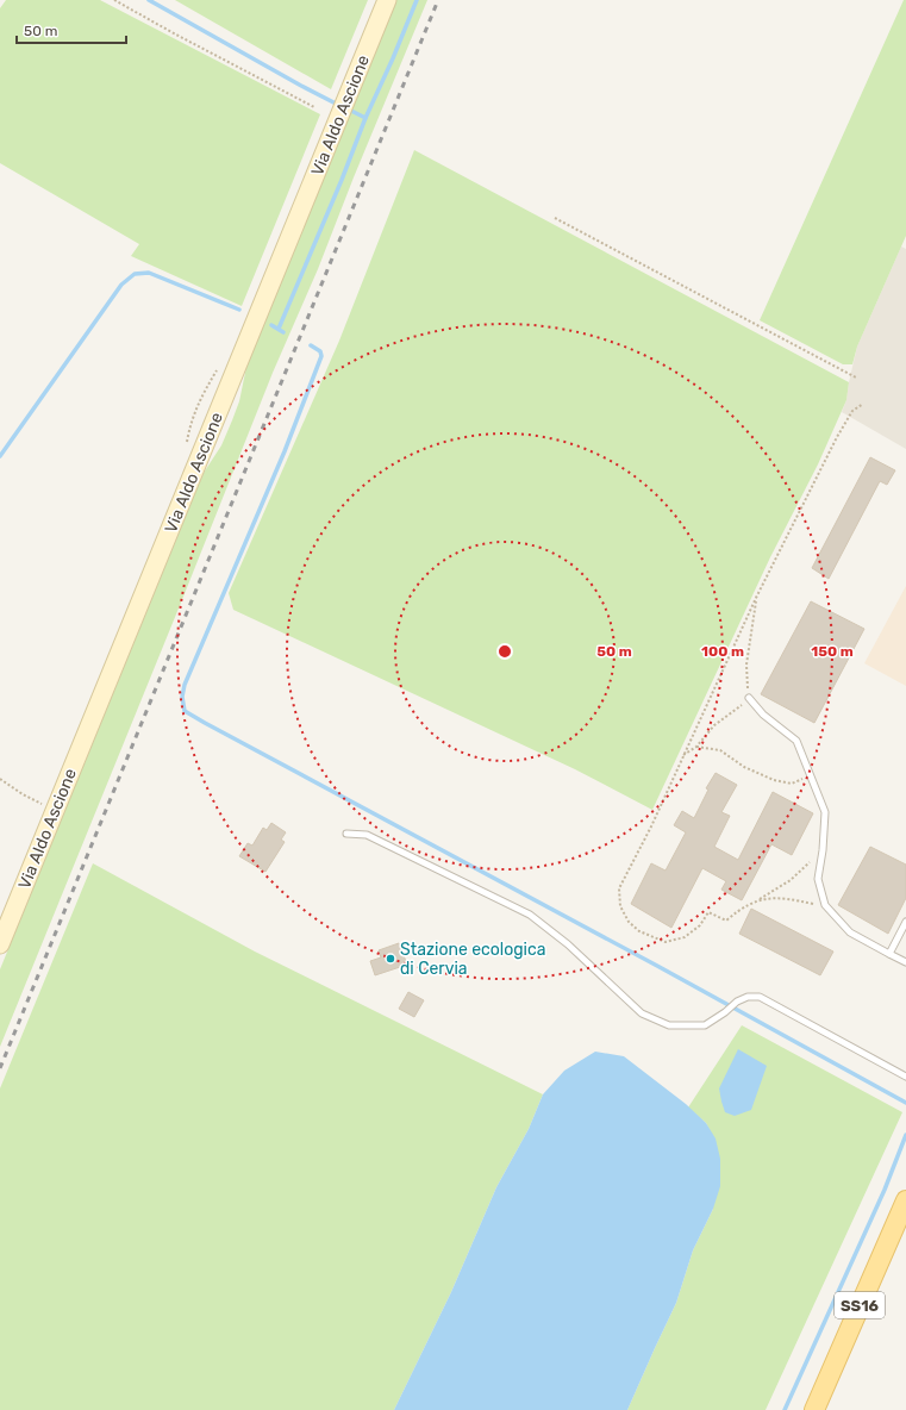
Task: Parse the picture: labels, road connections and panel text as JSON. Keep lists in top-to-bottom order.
{
  "streets": {
    "main road": ["SS16"],
    "street": ["Via Aldo Ascione"]
  },
  "places": ["Stazione ecologica di Cervia"],
  "scale_bar": "50 m",
  "rings": ["50 m", "100 m", "150 m"]
}
